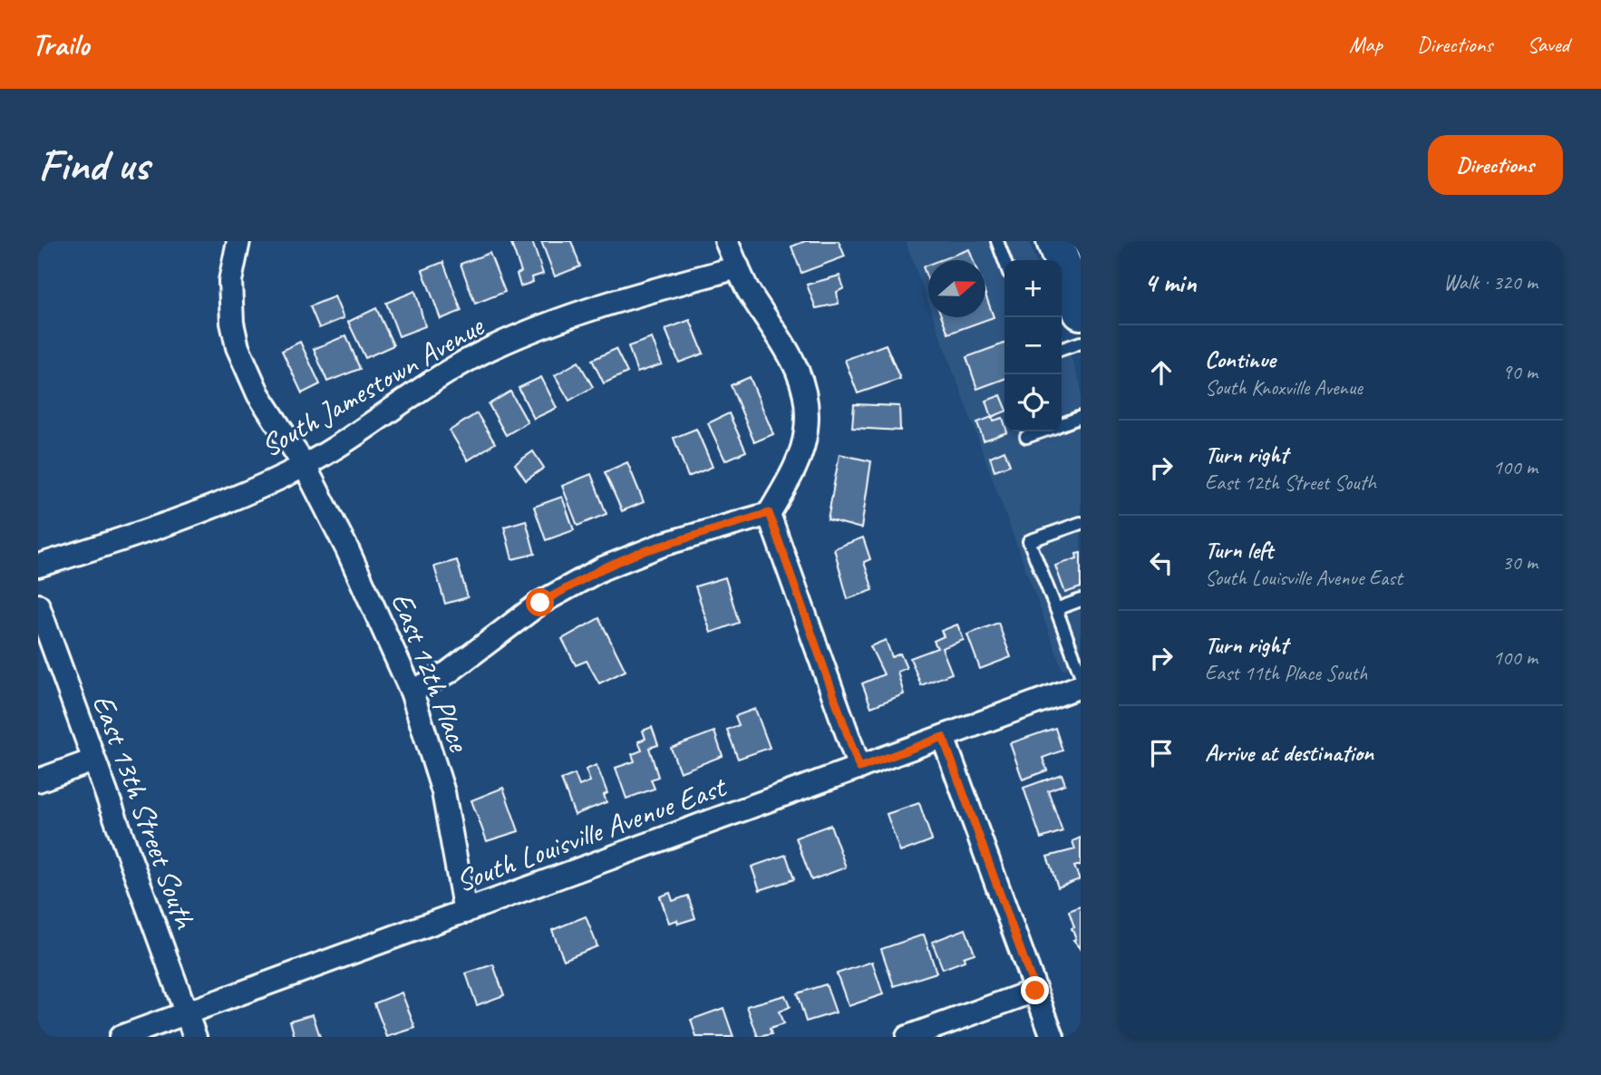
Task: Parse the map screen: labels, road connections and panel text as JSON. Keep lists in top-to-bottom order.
{
  "streets": {
    "street": [
      "South Jamestown Avenue",
      "East 12th Place",
      "East 13th Street South",
      "South Louisville Avenue East"
    ]
  },
  "crossings": [
    ["South Jamestown Avenue", "East 12th Place"],
    ["East 12th Place", "South Louisville Avenue East"],
    ["East 13th Street South", "South Louisville Avenue East"]
  ],
  "north": "right",
  "page": {
    "header": "Trailo",
    "nav": ["Map", "Directions", "Saved"],
    "buttons": "Directions",
    "title": "Find us",
    "heading": ["4 min", "Walk · 320 m"],
    "map_buttons": ["+", "−"],
    "list": [
      ["Continue", "South Knoxville Avenue", "90 m"],
      ["Turn right", "East 12th Street South", "100 m"],
      ["Turn left", "South Louisville Avenue East", "30 m"],
      ["Turn right", "East 11th Place South", "100 m"],
      "Arrive at destination"
    ]
  }
}
